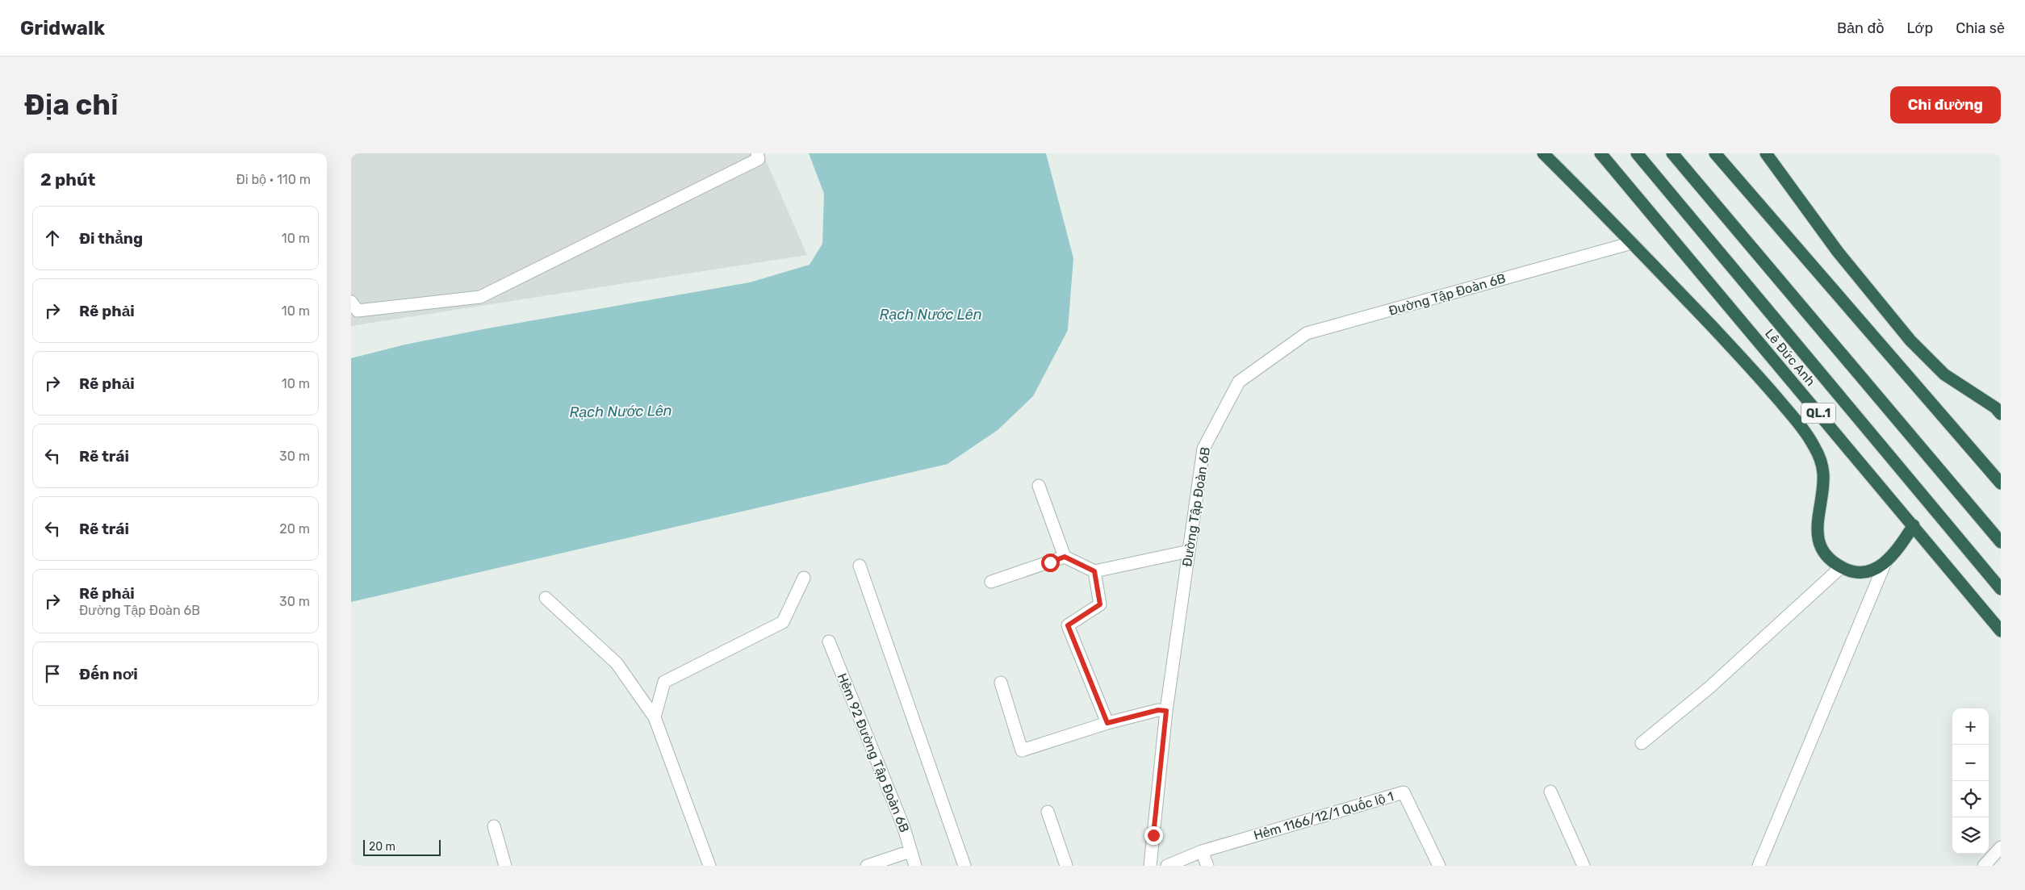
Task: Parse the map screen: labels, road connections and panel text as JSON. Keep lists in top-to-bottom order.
{
  "streets": {
    "highway": ["Lê Đức Anh", "QL.1"],
    "street": ["Đường Tập Đoàn 6B", "Hẻm 92 Đường Tập Đoàn 6B", "Hẻm 1166/12/1 Quốc lộ 1"]
  },
  "water": ["Rạch Nước Lên"],
  "scale_bar": "20 m",
  "page": {
    "header": "Gridwalk",
    "nav": ["Bản đồ", "Lớp", "Chia sẻ"],
    "buttons": "Chỉ đường",
    "title": "Địa chỉ",
    "heading": ["2 phút", "Đi bộ · 110 m"],
    "list": [
      ["Đi thẳng", "10 m"],
      ["Rẽ phải", "10 m"],
      ["Rẽ phải", "10 m"],
      ["Rẽ trái", "30 m"],
      ["Rẽ trái", "20 m"],
      ["Rẽ phải", "Đường Tập Đoàn 6B", "30 m"],
      "Đến nơi"
    ],
    "map_buttons": ["+", "−"],
    "scale": "20 m"
  }
}
